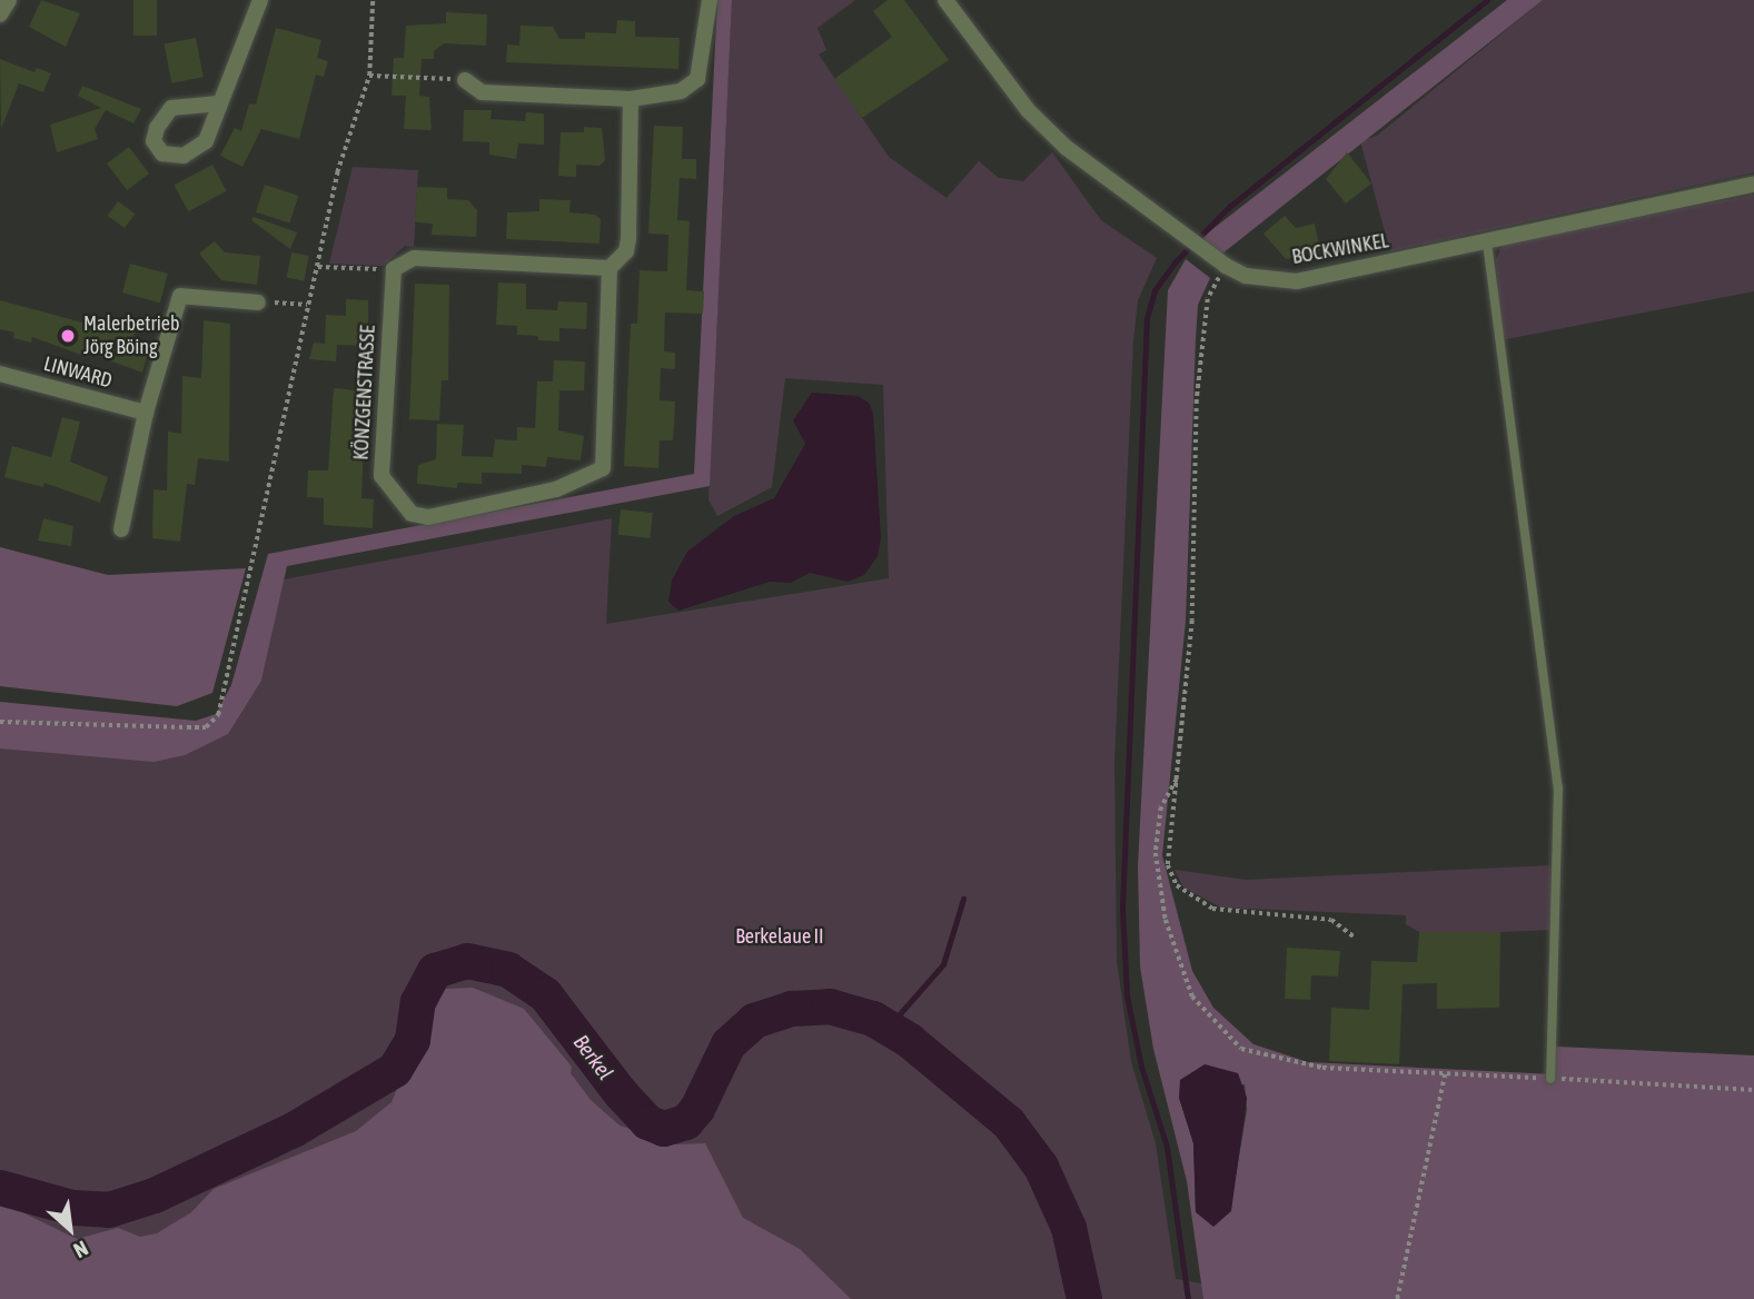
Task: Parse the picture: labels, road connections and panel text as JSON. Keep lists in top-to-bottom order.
{
  "streets": {
    "street": ["BOCKWINKEL", "LINWARD", "KÖNZGENSTRASSE"]
  },
  "water": ["Berkel"],
  "parks": ["Berkelaue II"],
  "places": ["Malerbetrieb Jörg Böing"],
  "north": "bottom right"
}
